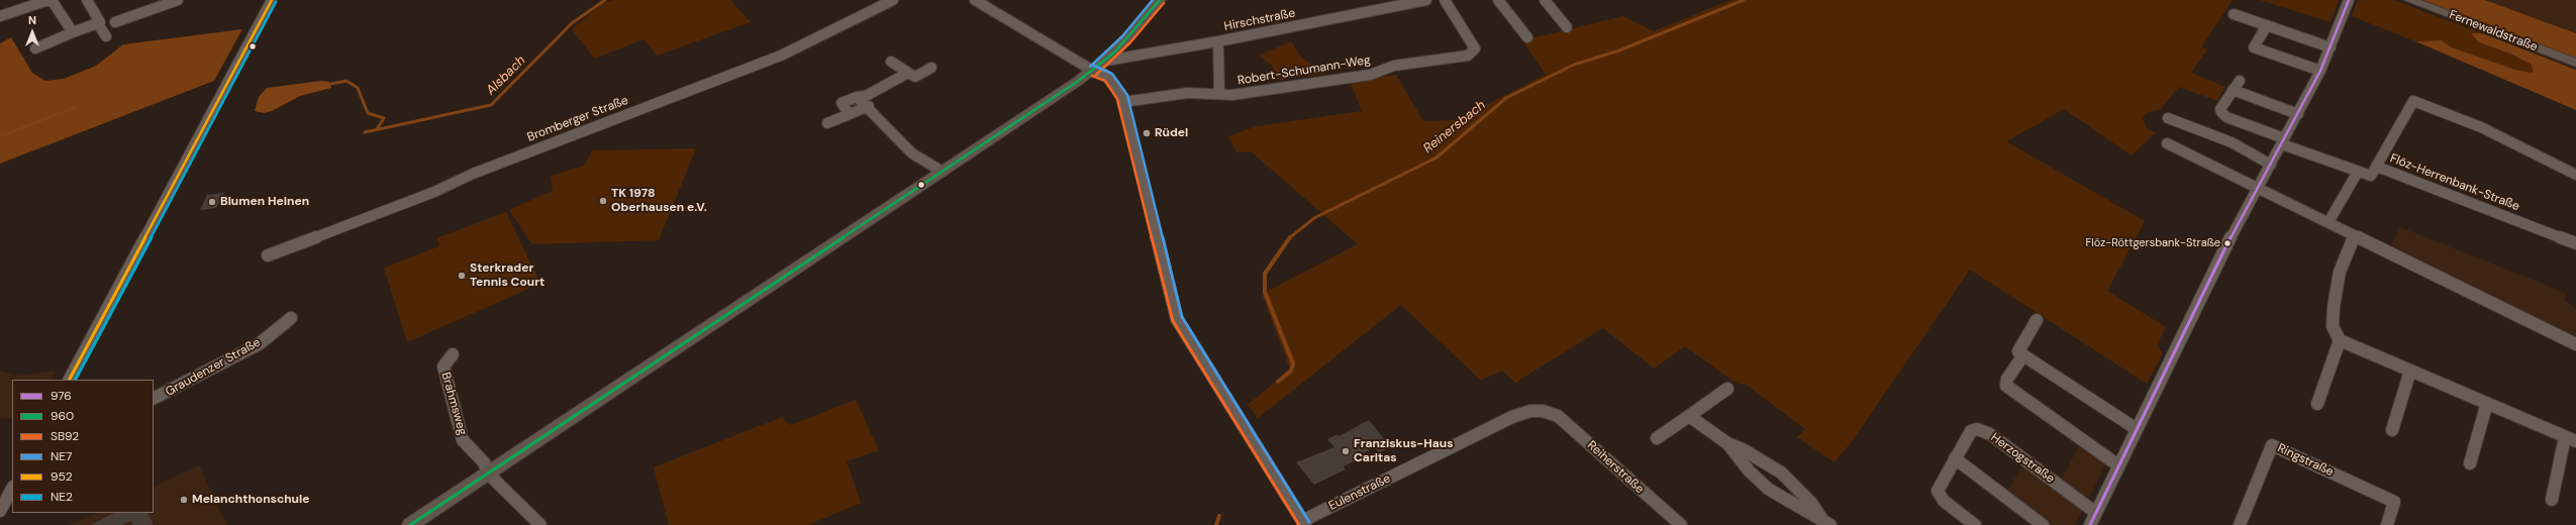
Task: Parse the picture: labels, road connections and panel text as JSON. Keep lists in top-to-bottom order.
{
  "streets": {
    "main road": ["Fernewaldstraße"],
    "street": [
      "Hirschstraße",
      "Robert-Schumann-Weg",
      "Bromberger Straße",
      "Flöz-Herrenbank-Straße",
      "Graudenzer Straße",
      "Brahmsweg",
      "Herzogstraße",
      "Ringstraße",
      "Reiherstraße",
      "Eulenstraße"
    ]
  },
  "crossings": [
    ["Hirschstraße", "Robert-Schumann-Weg"],
    ["Reiherstraße", "Eulenstraße"]
  ],
  "water": ["Alsbach", "Reinersbach"],
  "places": [
    "Rüdel",
    "TK 1978 Oberhausen e.V.",
    "Blumen Heinen",
    "Flöz-Röttgersbank-Straße",
    "Sterkrader Tennis Court",
    "Franziskus-Haus Caritas",
    "Melanchthonschule"
  ],
  "lines": [
    "transit line 976",
    "transit line 960",
    "transit line NE7",
    "transit line 952",
    "transit line NE2",
    "transit line SB92"
  ],
  "legend": [
    "976",
    "960",
    "SB92",
    "NE7",
    "952",
    "NE2"
  ],
  "north": "top"
}
